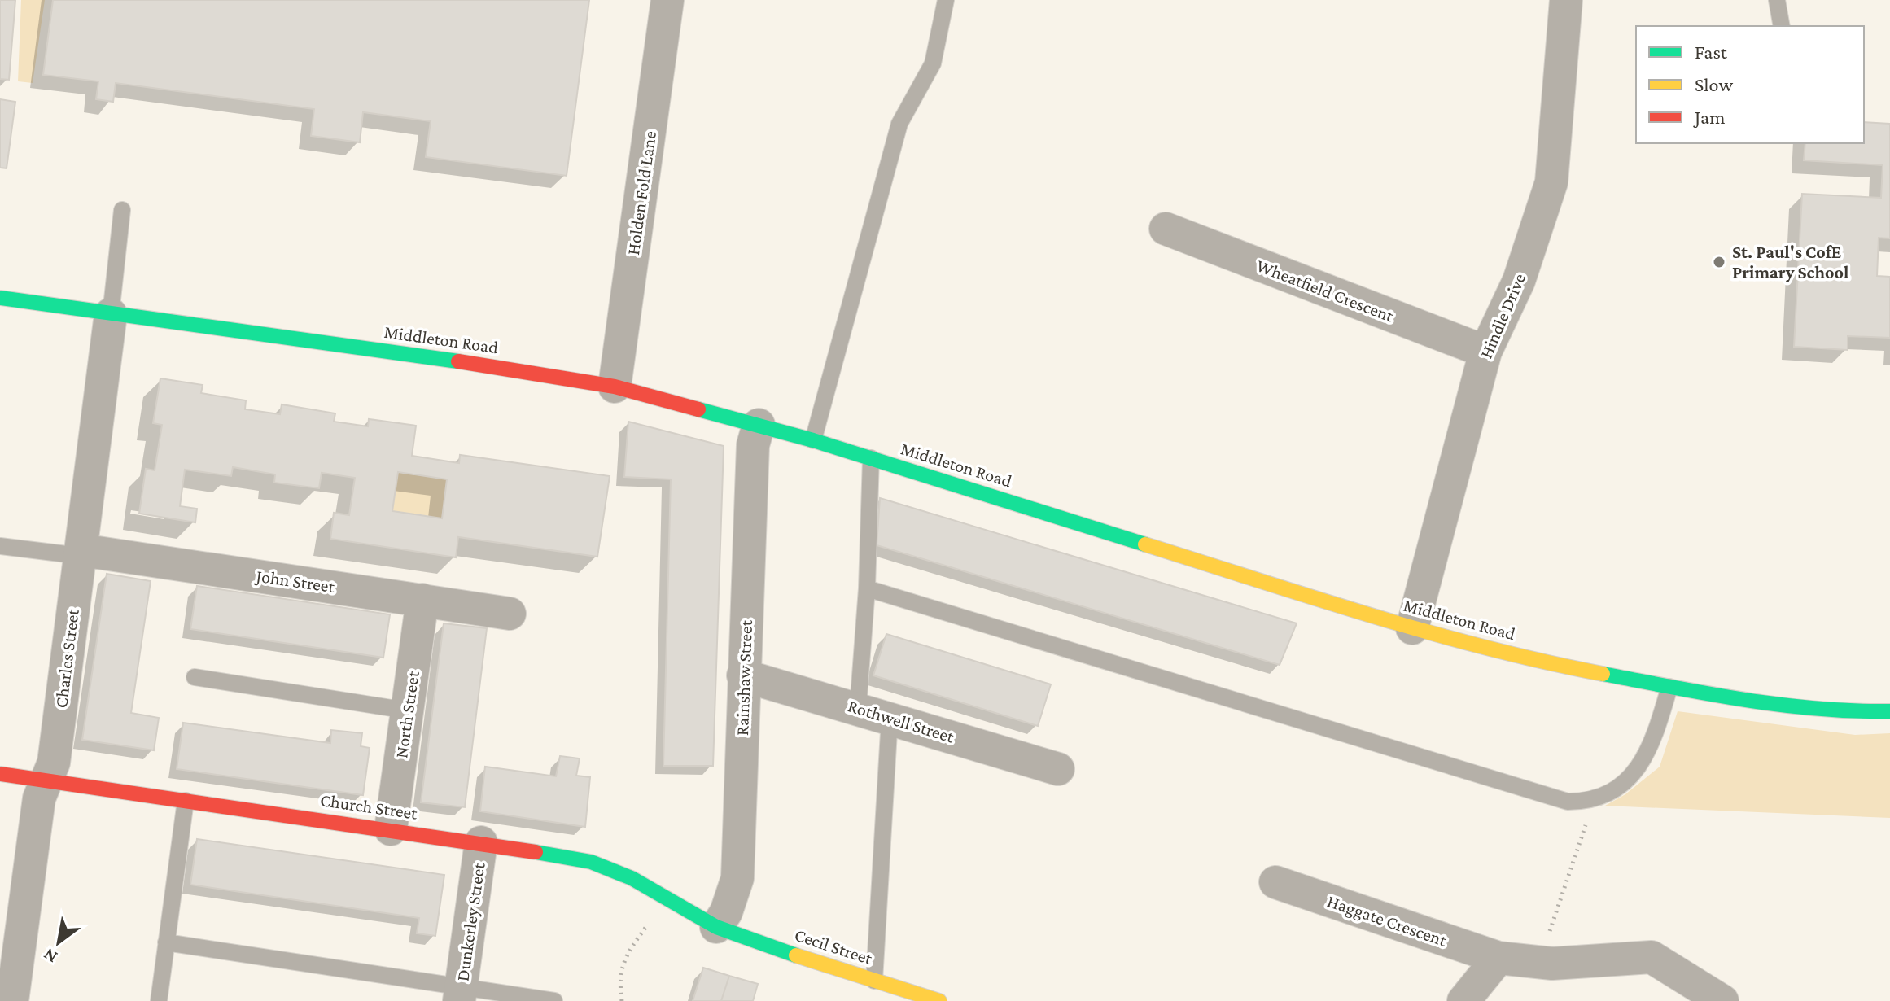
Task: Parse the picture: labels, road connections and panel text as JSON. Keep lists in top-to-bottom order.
{
  "streets": {
    "main road": ["Middleton Road", "Church Street", "Cecil Street"],
    "street": [
      "Holden Fold Lane",
      "Wheatfield Crescent",
      "Hindle Drive",
      "John Street",
      "Charles Street",
      "Rainshaw Street",
      "North Street",
      "Rothwell Street",
      "Haggate Crescent",
      "Dunkerley Street"
    ]
  },
  "crossings": [
    ["Holden Fold Lane", "Middleton Road"],
    ["Wheatfield Crescent", "Hindle Drive"],
    ["Hindle Drive", "Middleton Road"],
    ["Middleton Road", "Charles Street"],
    ["Middleton Road", "Rainshaw Street"],
    ["John Street", "Charles Street"],
    ["John Street", "North Street"],
    ["Charles Street", "Church Street"],
    ["Rainshaw Street", "Rothwell Street"],
    ["Rainshaw Street", "Church Street"],
    ["Rainshaw Street", "Cecil Street"],
    ["North Street", "Church Street"],
    ["Church Street", "Dunkerley Street"],
    ["Church Street", "Cecil Street"]
  ],
  "places": ["St. Paul's CofE Primary School"],
  "legend": ["Fast", "Slow", "Jam"],
  "north": "bottom left"
}
